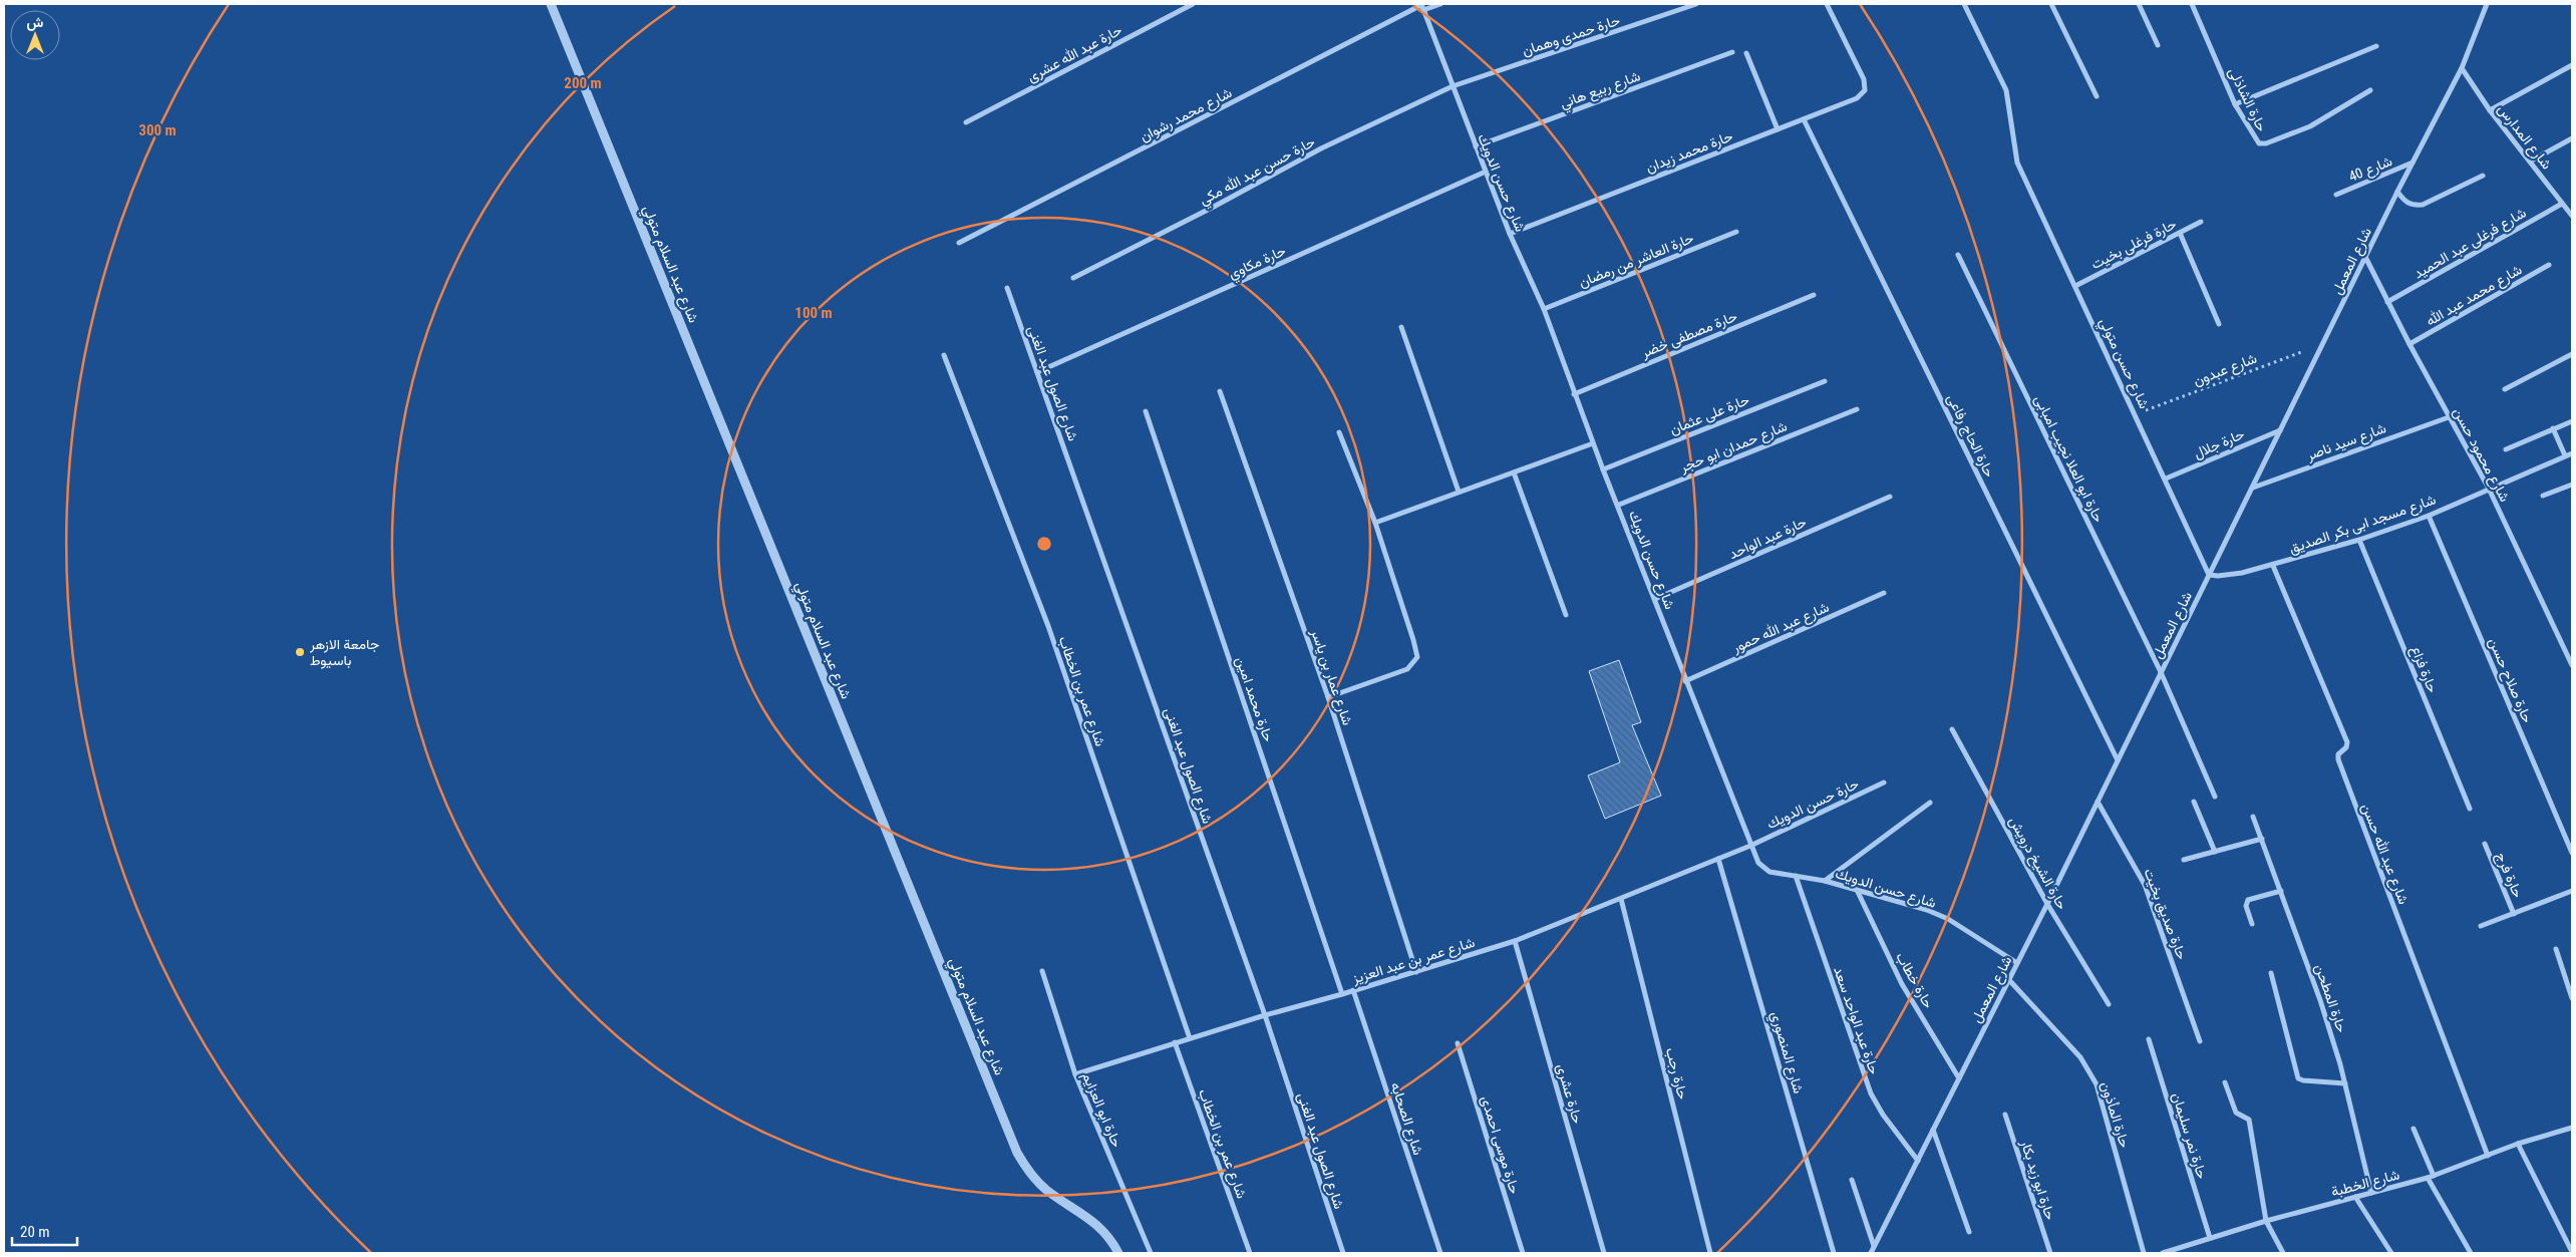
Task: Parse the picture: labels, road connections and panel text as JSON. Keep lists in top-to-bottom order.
{
  "streets": {
    "street": [
      "حارة حمدى وهمان",
      "حارة عبد الله عشرى",
      "شارع ربيع هاني",
      "حارة الشاذلى",
      "شارع محمد رشوان",
      "شارع المدارس",
      "حارة محمد زيدان",
      "شارع 40",
      "حارة حسن عبد الله مكي",
      "شارع حسن الدويك",
      "شارع فرغلى عبد الحميد",
      "حارة فرغلى بخيت",
      "حارة العاشر من رمضان",
      "شارع المعمل",
      "حارة مكاوي",
      "شارع عبد السلام متولي",
      "شارع محمد عبد الله",
      "حارة مصطفى خضر",
      "شارع حسن متولي",
      "شارع الصول عبد الغنى",
      "حارة على عثمان",
      "حارة الحاج رفاعى",
      "شارع سيد ناصر",
      "حارة جلال",
      "شارع حمدان ابو حجر",
      "شارع محمود حسن",
      "حارة ابو العلا نجيب امبابى",
      "شارع مسجد ابى بكر الصديق",
      "حارة عبد الواحد",
      "شارع عبد الله حمور",
      "حارة فزاع",
      "شارع عمار بن ياسر",
      "حارة صلاح حسن",
      "شارع عمر بن الخطاب",
      "حارة محمد امين",
      "حارة حسن الدويك",
      "شارع عبد الله حسن",
      "حارة الشيخ درويش",
      "حارة فرج",
      "حارة صديق بخيت",
      "شارع عمر بن عبد العزيز",
      "حارة خطاب",
      "حارة المطحن",
      "حارة عبد الواحد سعد",
      "شارع المنصوري",
      "حارة رجب",
      "حارة عشرى",
      "حارة ابو العزايم",
      "حارة المأذون",
      "شارع الصحابه",
      "حارة نمر سليمان",
      "حارة موسى احمدى",
      "حارة ابو زيد بكار",
      "شارع الخطبة"
    ],
    "path": ["شارع عبدون"]
  },
  "crossings": [
    ["حارة حمدى وهمان", "حارة حسن عبد الله مكي"],
    ["حارة حمدى وهمان", "شارع حسن الدويك"],
    ["شارع ربيع هاني", "شارع حسن الدويك"],
    ["شارع محمد رشوان", "شارع حسن الدويك"],
    ["شارع المدارس", "شارع فرغلى عبد الحميد"],
    ["شارع المدارس", "شارع المعمل"],
    ["حارة محمد زيدان", "شارع حسن الدويك"],
    ["حارة محمد زيدان", "حارة الحاج رفاعى"],
    ["شارع 40", "شارع المعمل"],
    ["حارة حسن عبد الله مكي", "شارع حسن الدويك"],
    ["شارع حسن الدويك", "حارة العاشر من رمضان"],
    ["شارع حسن الدويك", "شارع المعمل"],
    ["شارع حسن الدويك", "حارة مكاوي"],
    ["شارع حسن الدويك", "حارة مصطفى خضر"],
    ["شارع حسن الدويك", "حارة على عثمان"],
    ["شارع حسن الدويك", "شارع حمدان ابو حجر"],
    ["شارع حسن الدويك", "حارة عبد الواحد"],
    ["شارع حسن الدويك", "شارع عبد الله حمور"],
    ["شارع حسن الدويك", "حارة حسن الدويك"],
    ["شارع حسن الدويك", "شارع عمر بن عبد العزيز"],
    ["شارع حسن الدويك", "حارة خطاب"],
    ["شارع حسن الدويك", "حارة عبد الواحد سعد"],
    ["شارع فرغلى عبد الحميد", "شارع محمود حسن"],
    ["حارة فرغلى بخيت", "شارع حسن متولي"],
    ["شارع المعمل", "شارع حسن متولي"],
    ["شارع المعمل", "شارع عبدون"],
    ["شارع المعمل", "حارة الحاج رفاعى"],
    ["شارع المعمل", "شارع سيد ناصر"],
    ["شارع المعمل", "حارة جلال"],
    ["شارع المعمل", "شارع محمود حسن"],
    ["شارع المعمل", "حارة ابو العلا نجيب امبابى"],
    ["شارع المعمل", "شارع مسجد ابى بكر الصديق"],
    ["شارع المعمل", "حارة الشيخ درويش"],
    ["شارع المعمل", "حارة صديق بخيت"],
    ["شارع المعمل", "حارة خطاب"],
    ["شارع المعمل", "حارة عبد الواحد سعد"],
    ["شارع المعمل", "حارة المأذون"],
    ["حارة مكاوي", "شارع الصول عبد الغنى"],
    ["شارع محمد عبد الله", "شارع محمود حسن"],
    ["شارع حسن متولي", "شارع عبدون"],
    ["شارع حسن متولي", "حارة جلال"],
    ["شارع حسن متولي", "شارع مسجد ابى بكر الصديق"],
    ["شارع الصول عبد الغنى", "شارع عمر بن عبد العزيز"],
    ["شارع سيد ناصر", "شارع محمود حسن"],
    ["شارع محمود حسن", "شارع مسجد ابى بكر الصديق"],
    ["شارع مسجد ابى بكر الصديق", "حارة فزاع"],
    ["شارع مسجد ابى بكر الصديق", "حارة صلاح حسن"],
    ["شارع مسجد ابى بكر الصديق", "شارع عبد الله حسن"],
    ["شارع عمار بن ياسر", "شارع عمر بن عبد العزيز"],
    ["شارع عمر بن الخطاب", "شارع عمر بن عبد العزيز"],
    ["حارة محمد امين", "شارع عمر بن عبد العزيز"],
    ["حارة حسن الدويك", "شارع عمر بن عبد العزيز"],
    ["شارع عبد الله حسن", "شارع الخطبة"],
    ["شارع عمر بن عبد العزيز", "شارع المنصوري"],
    ["شارع عمر بن عبد العزيز", "حارة رجب"],
    ["شارع عمر بن عبد العزيز", "حارة عشرى"],
    ["شارع عمر بن عبد العزيز", "حارة ابو العزايم"],
    ["شارع عمر بن عبد العزيز", "شارع الصحابه"],
    ["حارة المطحن", "شارع الخطبة"],
    ["حارة نمر سليمان", "شارع الخطبة"]
  ],
  "places": ["جامعة الازهر باسيوط"],
  "scale_bar": "20 m",
  "north": "top",
  "rings": ["200 m", "300 m", "100 m"]
}
